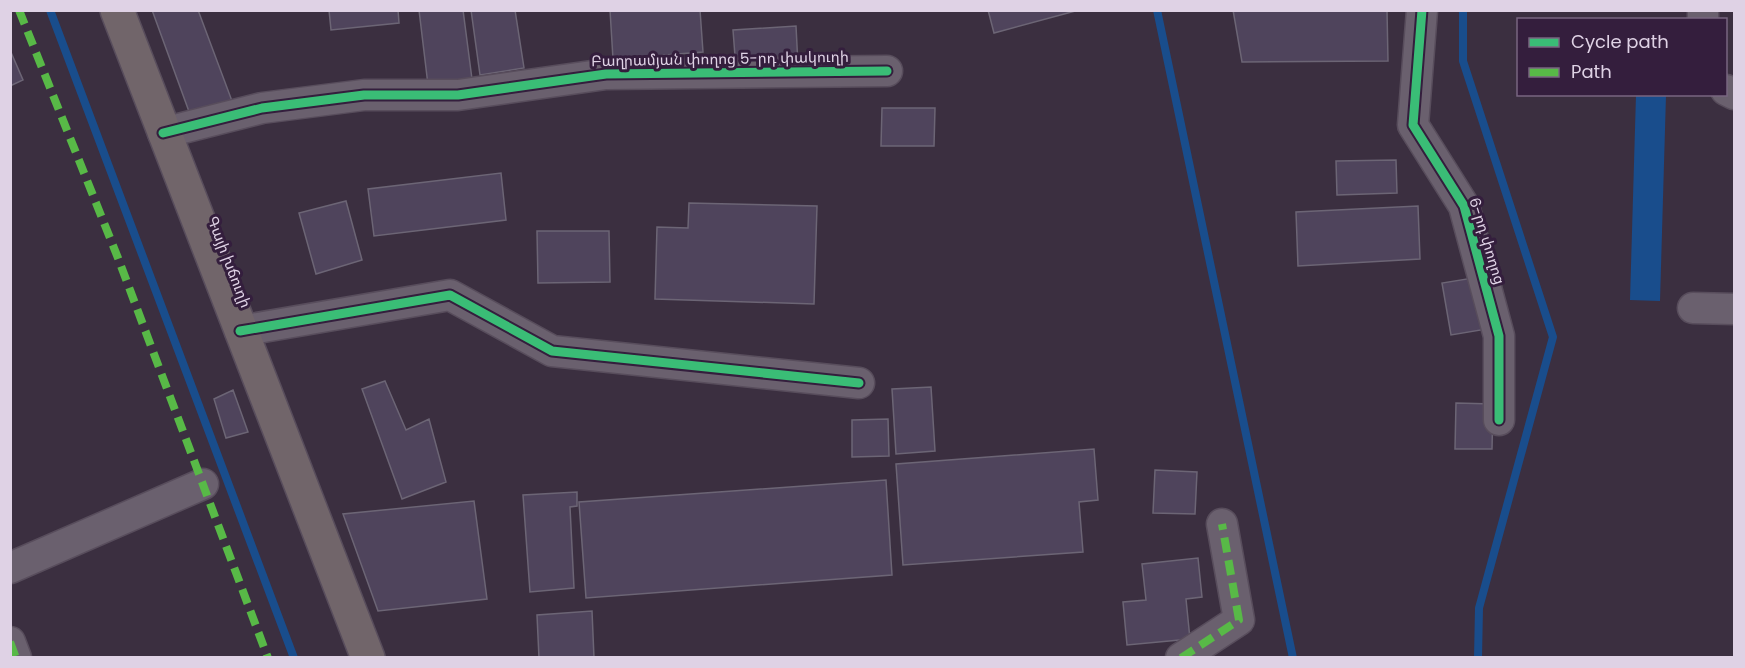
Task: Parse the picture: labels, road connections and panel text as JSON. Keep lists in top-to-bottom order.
{
  "streets": {
    "main road": ["Գայի խճուղի"],
    "street": ["Բաղրամյան փողոց 5-րդ փակուղի", "6-րդ փողոց"]
  },
  "crossings": [
    ["Բաղրամյան փողոց 5-րդ փակուղի", "Գայի խճուղի"]
  ],
  "legend": ["Cycle path", "Path"]
}
